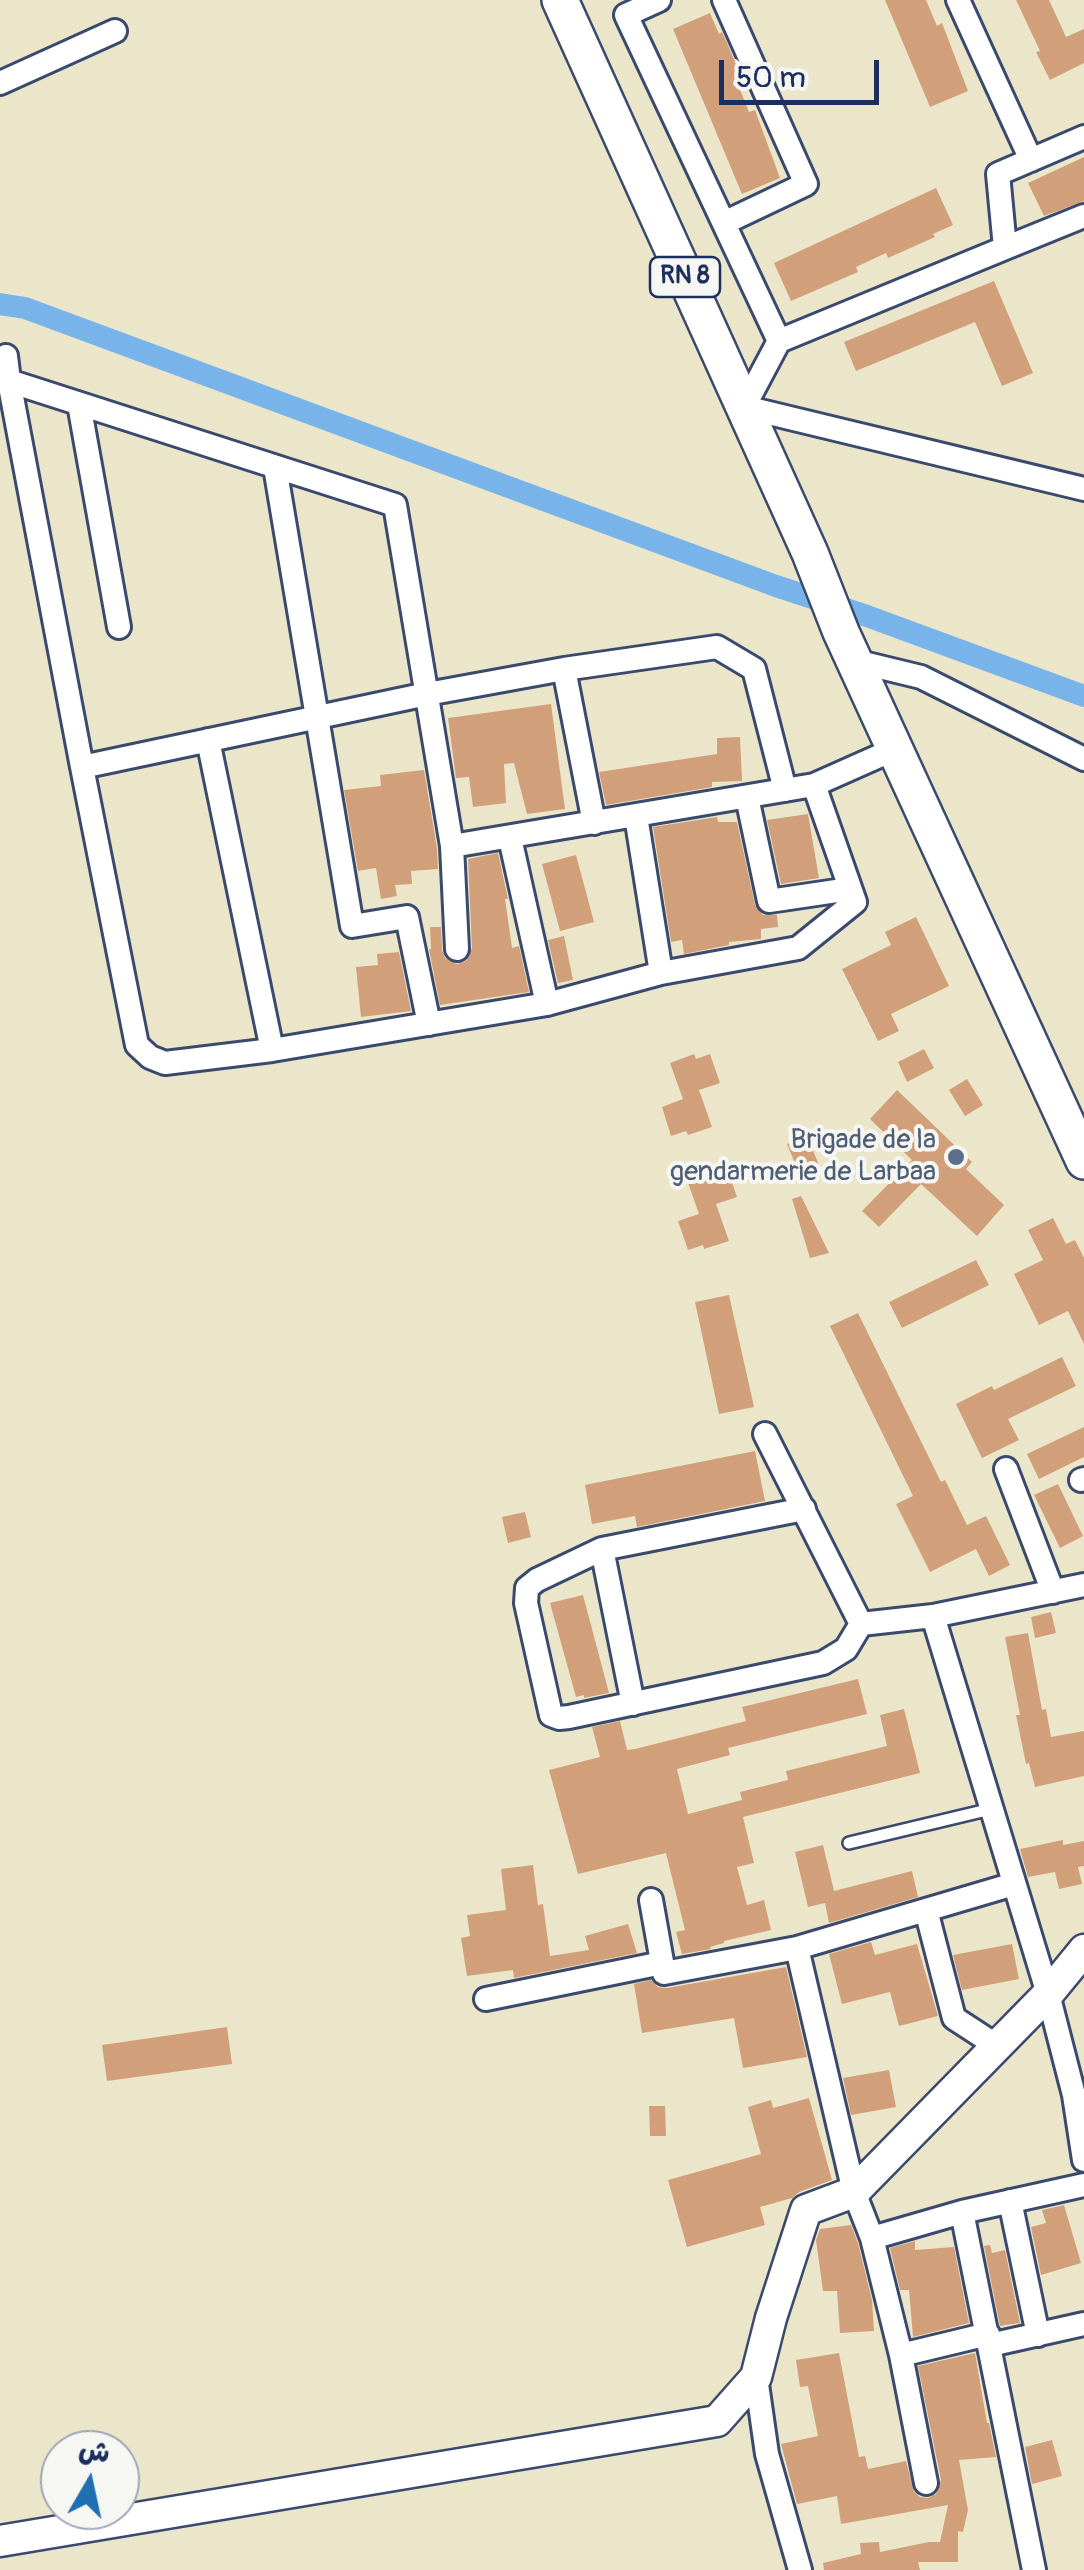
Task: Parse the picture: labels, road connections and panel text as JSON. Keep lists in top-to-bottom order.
{
  "streets": {
    "main road": ["RN 8"]
  },
  "places": ["Brigade de la gendarmerie de Larbaa"],
  "scale_bar": "50 m",
  "north": "top"
}
